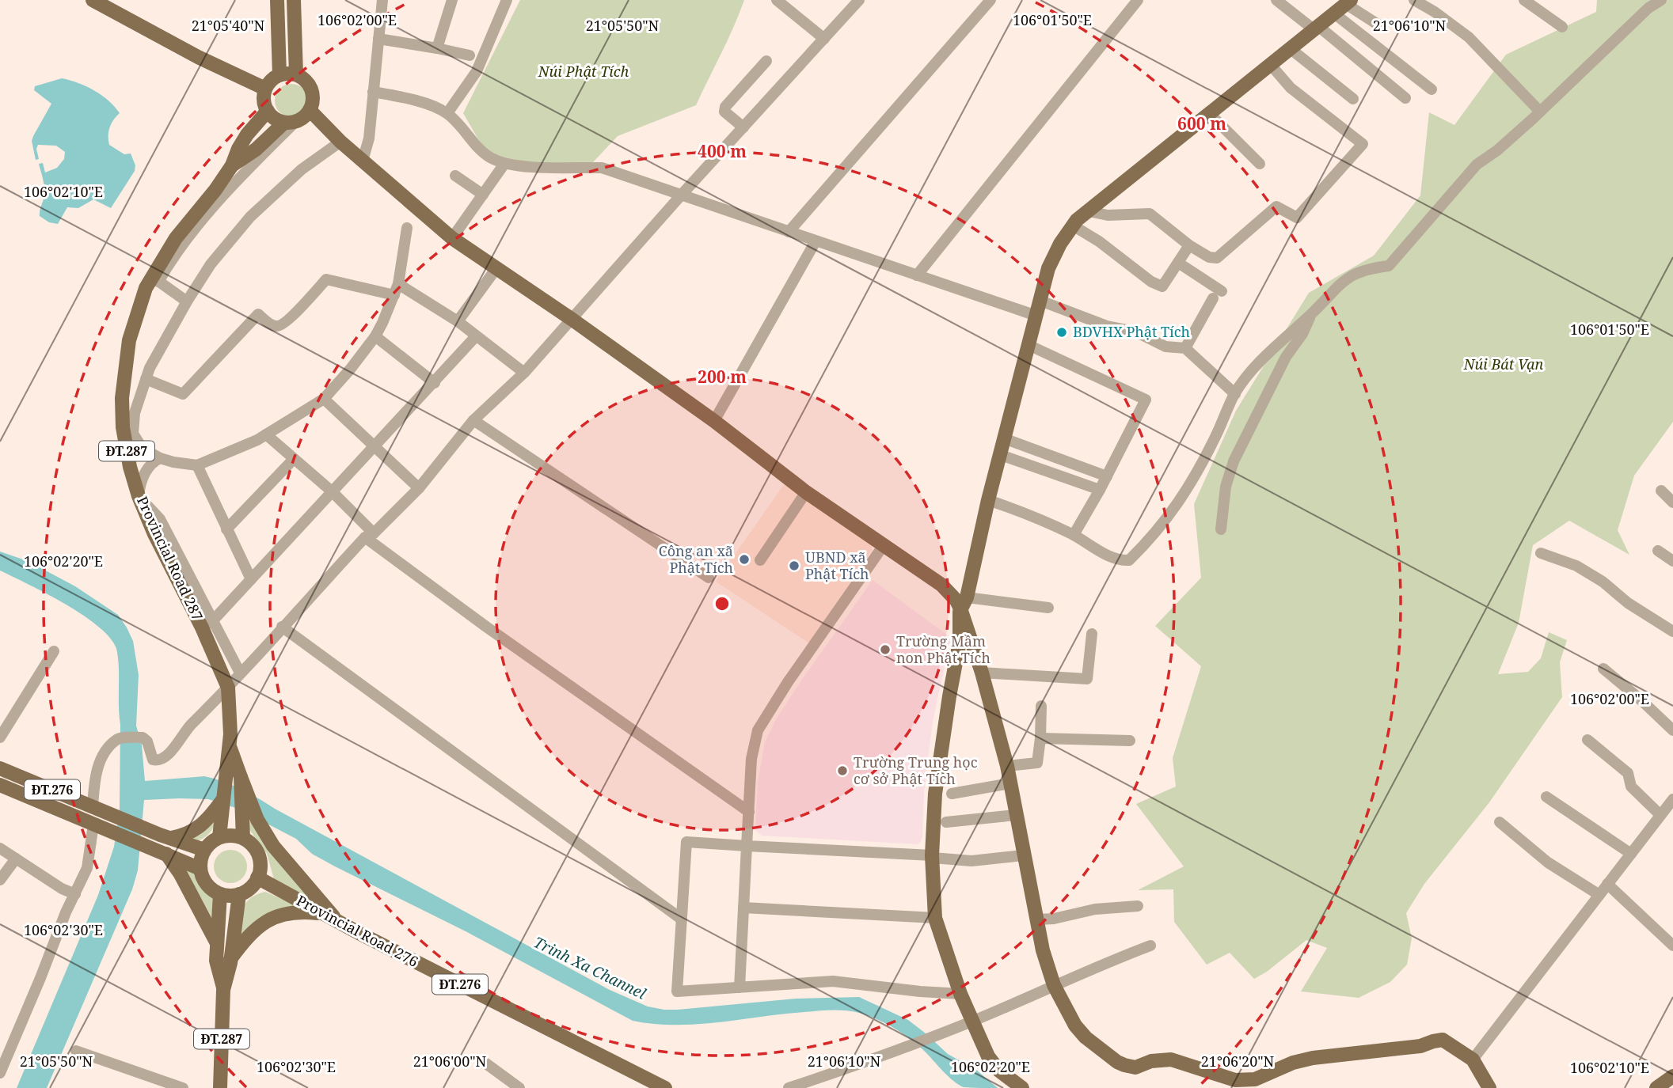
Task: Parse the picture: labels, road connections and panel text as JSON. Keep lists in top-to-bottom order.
{
  "streets": {
    "main road": [
      "ĐT.287",
      "Provincial Road 287",
      "ĐT.276",
      "Provincial Road 276"
    ]
  },
  "crossings": [
    ["ĐT.287", "Provincial Road 287"],
    ["ĐT.287", "ĐT.276"],
    ["ĐT.287", "Provincial Road 276"],
    ["Provincial Road 287", "ĐT.276"],
    ["Provincial Road 287", "Provincial Road 276"],
    ["ĐT.276", "Provincial Road 276"]
  ],
  "water": ["Trinh Xa Channel"],
  "parks": ["Núi Phật Tích", "Núi Bát Vạn"],
  "places": [
    "BDVHX Phật Tích",
    "Công an xã Phật Tích",
    "UBND xã Phật Tích",
    "Trường Mầm non Phật Tích",
    "Trường Trung học cơ sở Phật Tích"
  ],
  "coordinates": [
    "106°02'00\"E",
    "106°01'50\"E",
    "21°05'40\"N",
    "21°05'50\"N",
    "21°06'10\"N",
    "106°02'10\"E",
    "106°02'20\"E",
    "106°02'30\"E",
    "21°06'00\"N",
    "21°06'20\"N"
  ],
  "rings": ["600 m", "400 m", "200 m"]
}
